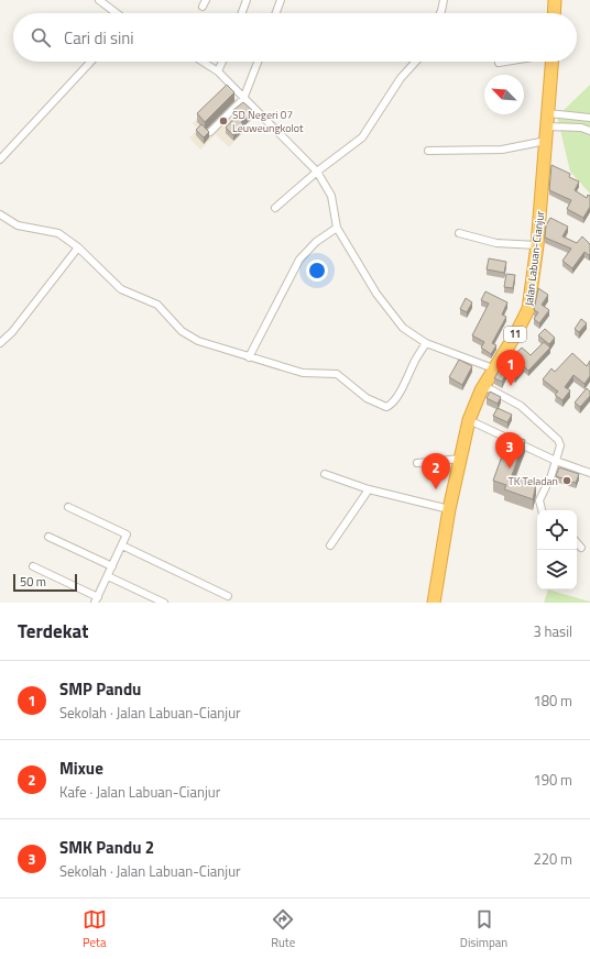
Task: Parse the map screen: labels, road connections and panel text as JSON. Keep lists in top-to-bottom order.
{
  "streets": {
    "highway": ["Jalan Labuan-Cianjur", "11"]
  },
  "places": ["SD Negeri 07 Leuweungkolot", "TK Teladan"],
  "scale_bar": "50 m",
  "north": "top left",
  "page": {
    "search": "Cari di sini",
    "pins": ["1", "3", "2"],
    "scale": "50 m",
    "heading": ["Terdekat", "3 hasil"],
    "list": [
      {
        "mark": "1",
        "name": "SMP Pandu",
        "note": "Sekolah · Jalan Labuan-Cianjur",
        "value": "180 m"
      },
      {
        "mark": "2",
        "name": "Mixue",
        "note": "Kafe · Jalan Labuan-Cianjur",
        "value": "190 m"
      },
      {
        "mark": "3",
        "name": "SMK Pandu 2",
        "note": "Sekolah · Jalan Labuan-Cianjur",
        "value": "220 m"
      }
    ],
    "nav": ["Peta", "Rute", "Disimpan"]
  }
}
